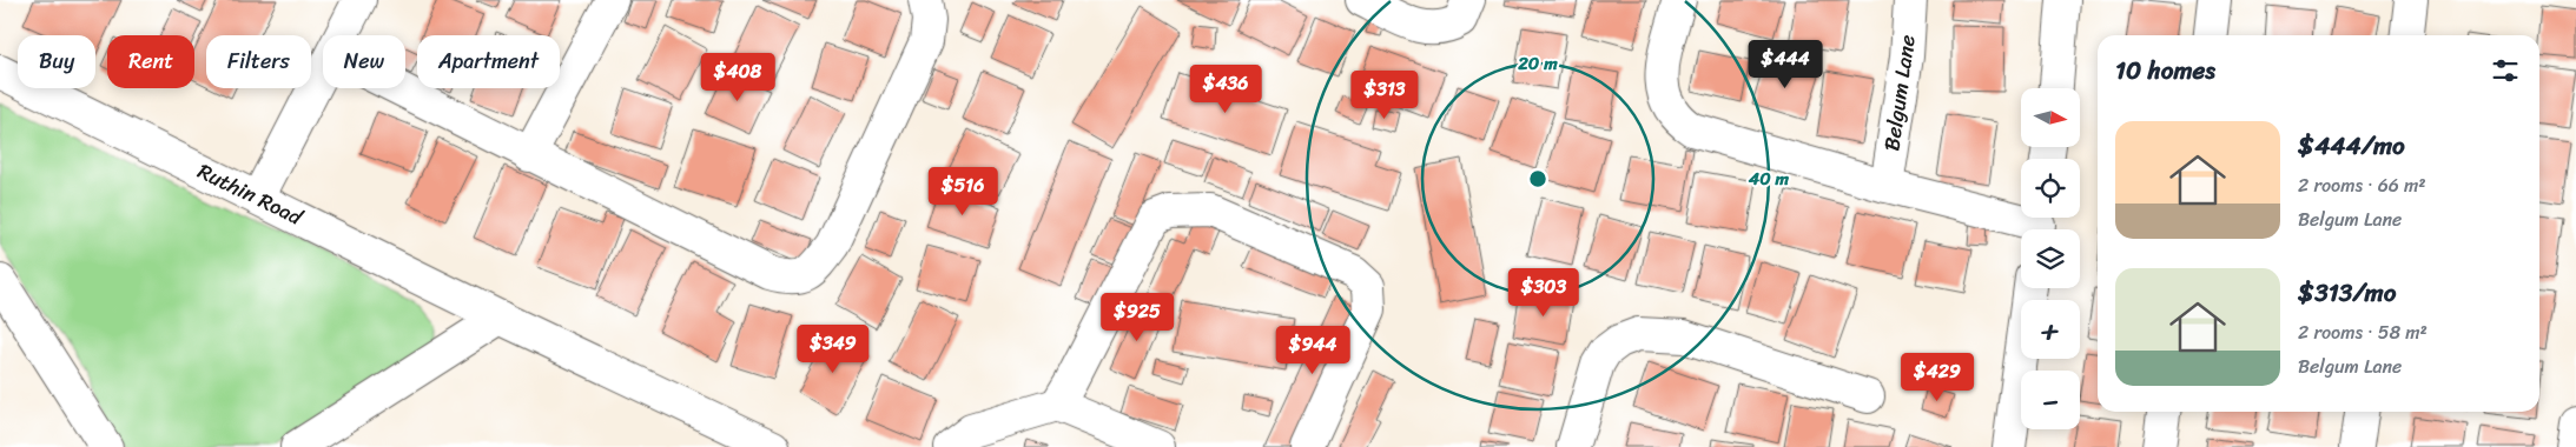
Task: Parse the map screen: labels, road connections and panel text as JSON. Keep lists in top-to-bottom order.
{
  "streets": {
    "street": ["Belgum Lane", "Ruthin Road"]
  },
  "north": "right",
  "page": {
    "chip": [
      "Buy",
      "Rent",
      "Filters",
      "New",
      "Apartment"
    ],
    "heading": "10 homes",
    "price": [
      "$444",
      "$408",
      "$436",
      "$313",
      "$516",
      "$303",
      "$925",
      "$349",
      "$944",
      "$429"
    ],
    "map_buttons": ["+", "−"],
    "list": [
      {
        "name": "$444/mo",
        "note": "2 rooms · 66 m² · Belgum Lane"
      },
      {
        "name": "$313/mo",
        "note": "2 rooms · 58 m² · Belgum Lane"
      }
    ]
  },
  "rings": ["20 m", "40 m"]
}
